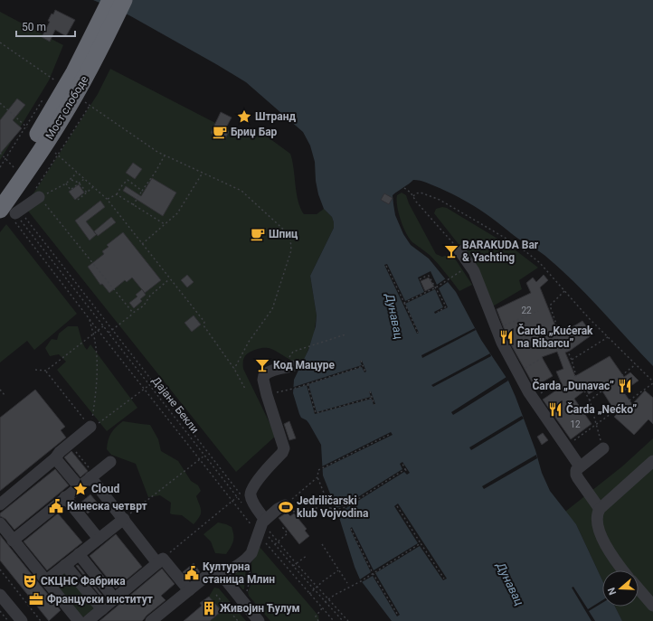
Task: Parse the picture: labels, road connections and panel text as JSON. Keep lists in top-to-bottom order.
{
  "streets": {
    "highway": ["Мост слободе"],
    "path": ["Дајане Бекли"]
  },
  "crossings": [
    ["Мост слободе", "Дајане Бекли"]
  ],
  "water": ["Дунавац"],
  "places": {
    "place": ["Штранд", "Cloud"],
    "cafe": ["Бриџ Бар", "Шпиц"],
    "bar": ["BARAKUDA Bar & Yachting", "Код Мацуре"],
    "restaurant": ["Čarda „Kućerak na Ribarcu”", "Čarda „Dunavac”", "Čarda „Nećko”"],
    "public building": ["Кинеска четврт", "Културна станица Млин"],
    "sports": ["Jedriličarski klub Vojvodina"],
    "theatre": ["СКЦНС Фабрика"],
    "office": ["Француски институт"],
    "building": ["Живојин Ћулум"]
  },
  "house_numbers": ["22", "12"],
  "scale_bar": "50 m",
  "north": "left"
}
